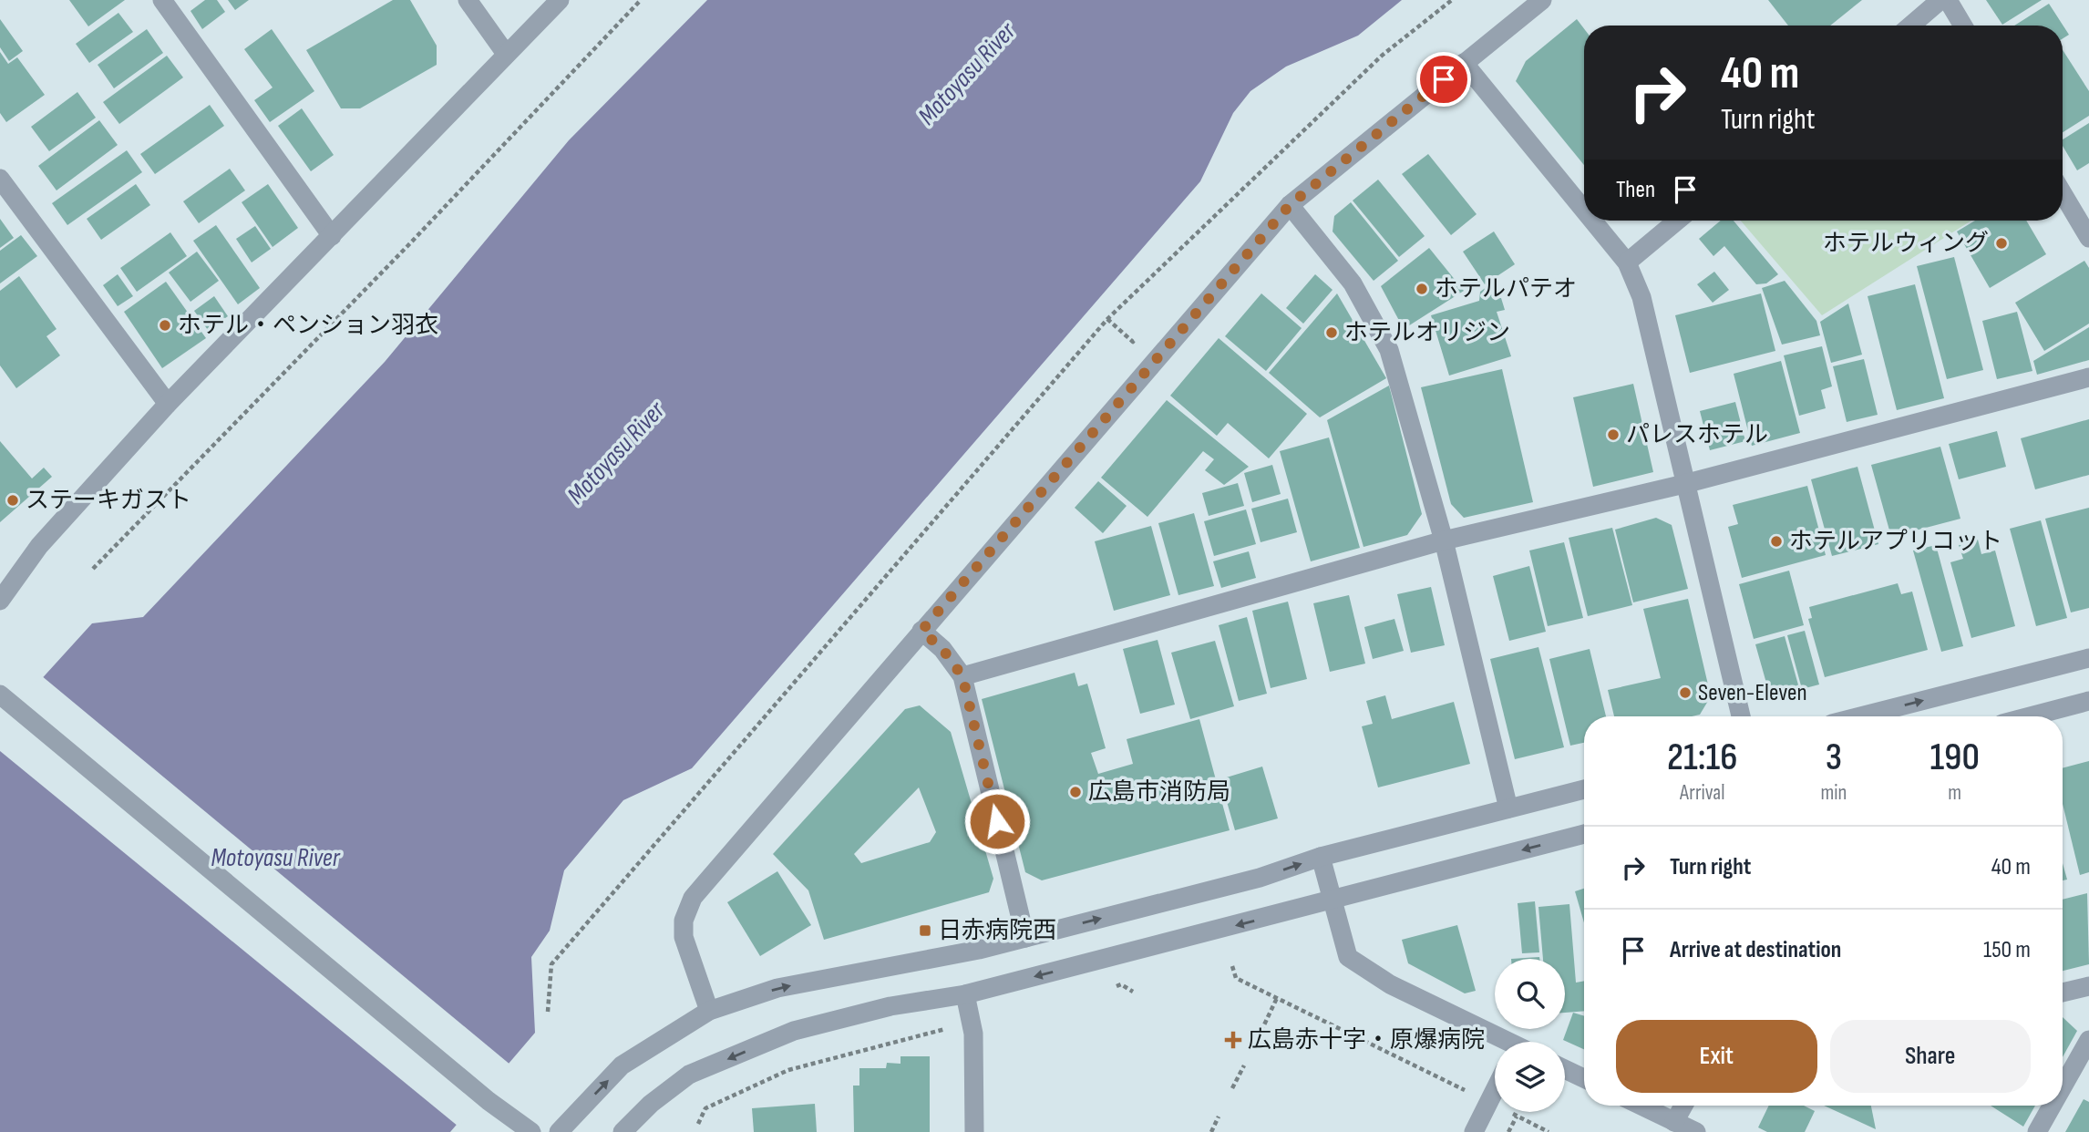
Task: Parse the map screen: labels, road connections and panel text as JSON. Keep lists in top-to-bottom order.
{
  "water": ["Motoyasu River"],
  "places": {
    "other": [
      "ホテルウィング",
      "ホテルパテオ",
      "ホテル・ペンション羽衣",
      "ホテルオリジン",
      "パレスホテル",
      "ステーキガスト",
      "ホテルアプリコット",
      "Seven-Eleven",
      "広島市消防局"
    ],
    "transit": ["日赤病院西"],
    "health": ["広島赤十字・原爆病院"]
  },
  "page": {
    "turn": ["40 m", "Turn right"],
    "then": "Then",
    "eta": [
      "21:16",
      "Arrival",
      "3",
      "min",
      "190",
      "m"
    ],
    "list": [
      {
        "name": "Turn right",
        "value": "40 m"
      },
      {
        "name": "Arrive at destination",
        "value": "150 m"
      }
    ],
    "buttons": ["Exit", "Share"]
  }
}
